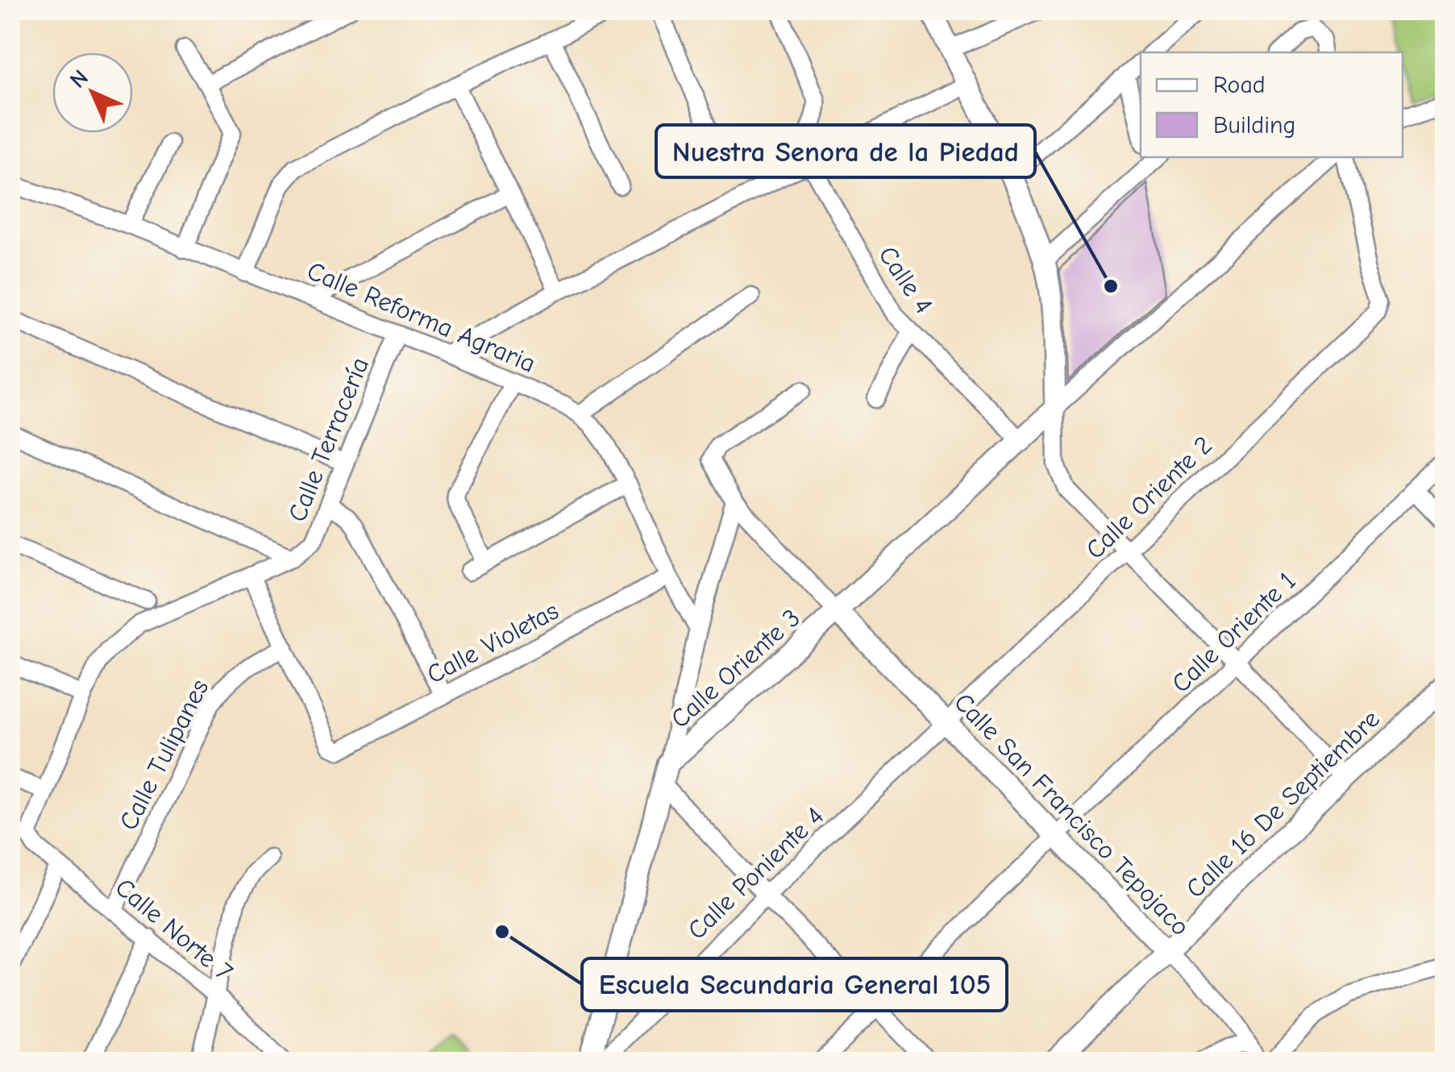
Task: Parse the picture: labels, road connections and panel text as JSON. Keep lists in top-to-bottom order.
{
  "streets": {
    "main road": ["Calle Oriente 3", "Calle 16 De Septiembre", "Calle San Francisco Tepojaco"],
    "street": [
      "Calle 4",
      "Calle Reforma Agraria",
      "Calle Terracería",
      "Calle Oriente 2",
      "Calle Oriente 1",
      "Calle Violetas",
      "Calle Tulipanes",
      "Calle Poniente 4",
      "Calle Norte 7"
    ]
  },
  "crossings": [
    ["Calle 4", "Calle Oriente 3"],
    ["Calle Reforma Agraria", "Calle Terracería"],
    ["Calle Reforma Agraria", "Calle Violetas"],
    ["Calle Terracería", "Calle Norte 7"],
    ["Calle Oriente 2", "Calle San Francisco Tepojaco"],
    ["Calle Oriente 2", "Calle Poniente 4"],
    ["Calle Oriente 1", "Calle San Francisco Tepojaco"],
    ["Calle Violetas", "Calle Tulipanes"],
    ["Calle Oriente 3", "Calle San Francisco Tepojaco"],
    ["Calle Tulipanes", "Calle Norte 7"],
    ["Calle 16 De Septiembre", "Calle San Francisco Tepojaco"],
    ["Calle San Francisco Tepojaco", "Calle Poniente 4"]
  ],
  "places": ["Nuestra Senora de la Piedad", "Escuela Secundaria General 105"],
  "legend": ["Road", "Building"],
  "north": "top left"
}
